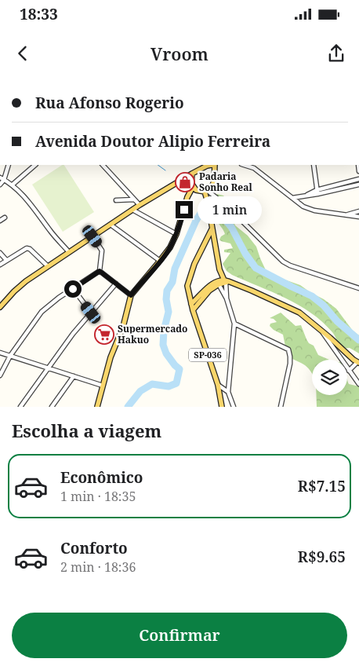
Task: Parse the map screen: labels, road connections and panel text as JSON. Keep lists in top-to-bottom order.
{
  "streets": {
    "main road": ["SP-036"]
  },
  "places": {
    "shop": ["Padaria Sonho Real"],
    "supermarket": ["Supermercado Hakuo"]
  },
  "page": {
    "status": "18:33",
    "header": "Vroom",
    "banner": ["Rua Afonso Rogerio", "Avenida Doutor Alipio Ferreira"],
    "bubble": "1 min",
    "heading": "Escolha a viagem",
    "list": [
      {
        "name": "Econômico",
        "note": "1 min · 18:35",
        "value": "R$7.15"
      },
      {
        "name": "Conforto",
        "note": "2 min · 18:36",
        "value": "R$9.65"
      }
    ],
    "buttons": "Confirmar"
  }
}
